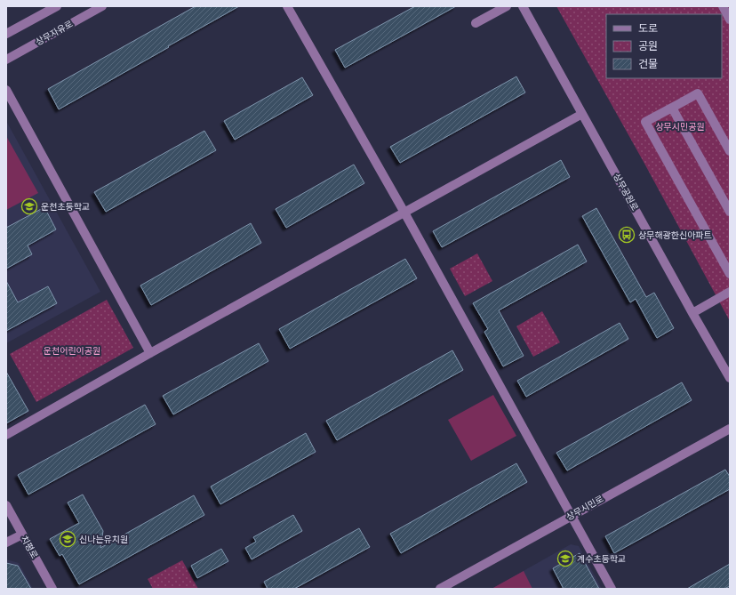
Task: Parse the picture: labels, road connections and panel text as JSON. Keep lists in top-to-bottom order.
{
  "streets": {
    "street": [
      "상무자유로",
      "상무공원로",
      "상무시민로",
      "치평로"
    ]
  },
  "parks": ["상무시민공원", "운천어린이공원"],
  "places": {
    "school or university": ["운천초등학교", "신나는유치원", "계수초등학교"],
    "bus stop": ["상무해광한신아파트"]
  },
  "legend": ["도로", "공원", "건물"]
}
